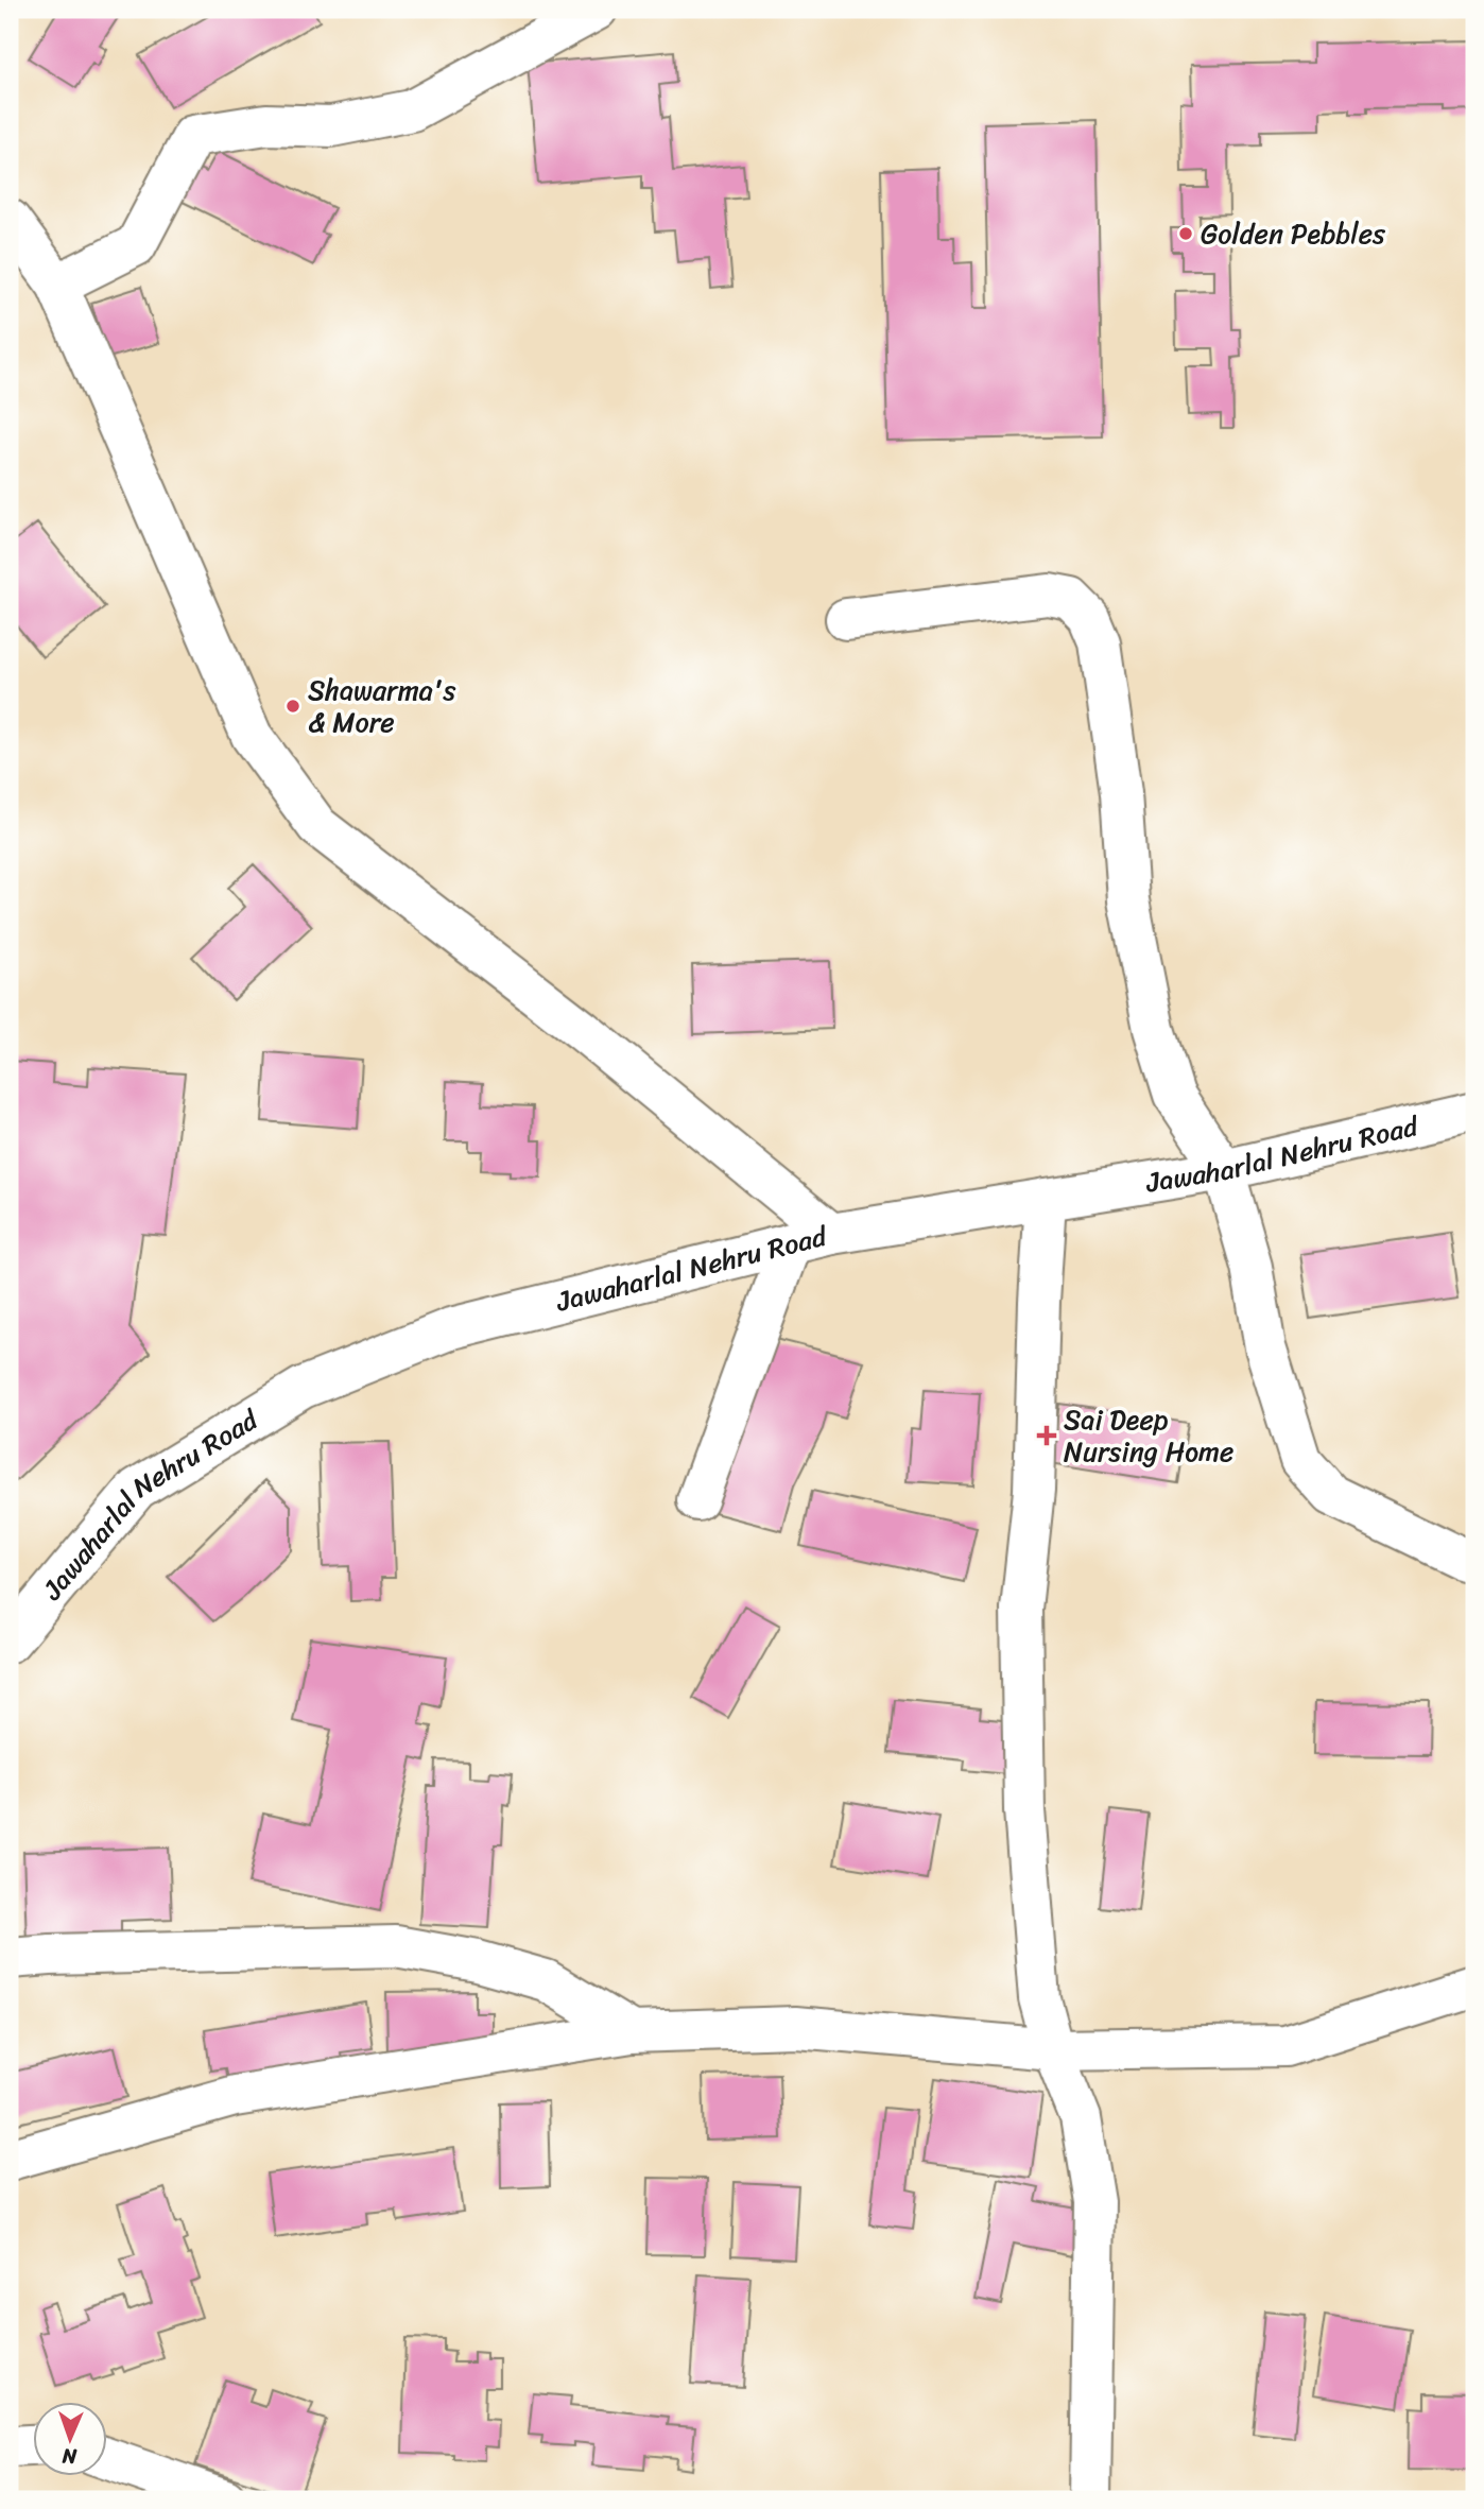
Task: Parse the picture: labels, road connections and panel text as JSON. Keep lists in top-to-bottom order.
{
  "streets": {
    "street": ["Jawaharlal Nehru Road"]
  },
  "places": {
    "other": ["Golden Pebbles", "Shawarma's & More"],
    "health": ["Sai Deep Nursing Home"]
  },
  "north": "bottom"
}
